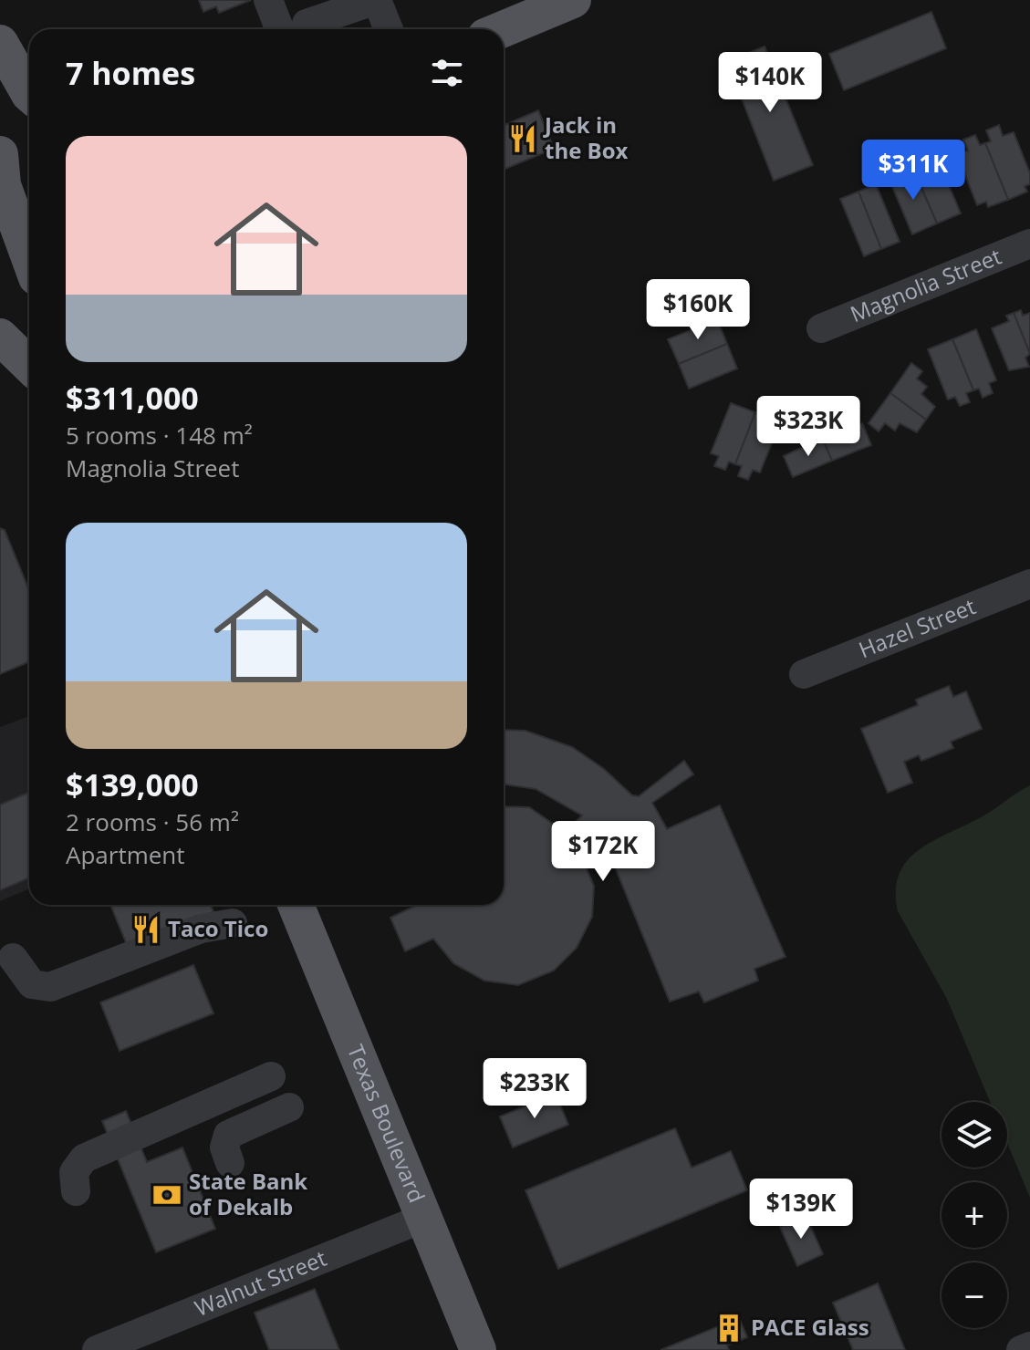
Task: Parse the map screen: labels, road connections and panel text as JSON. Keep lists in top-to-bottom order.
{
  "streets": {
    "main road": ["Texas Boulevard"],
    "street": ["Magnolia Street", "Hazel Street", "Walnut Street"]
  },
  "crossings": [
    ["Texas Boulevard", "Walnut Street"]
  ],
  "places": {
    "restaurant": ["Jack in the Box", "Taco Tico"],
    "bank": ["State Bank of Dekalb"],
    "building": ["PACE Glass"]
  },
  "page": {
    "heading": "7 homes",
    "price": [
      "$140K",
      "$311K",
      "$160K",
      "$323K",
      "$172K",
      "$233K",
      "$139K"
    ],
    "list": [
      {
        "name": "$311,000",
        "note": "5 rooms · 148 m² · Magnolia Street"
      },
      {
        "name": "$139,000",
        "note": "2 rooms · 56 m² · Apartment"
      }
    ],
    "map_buttons": ["+", "−"]
  }
}
